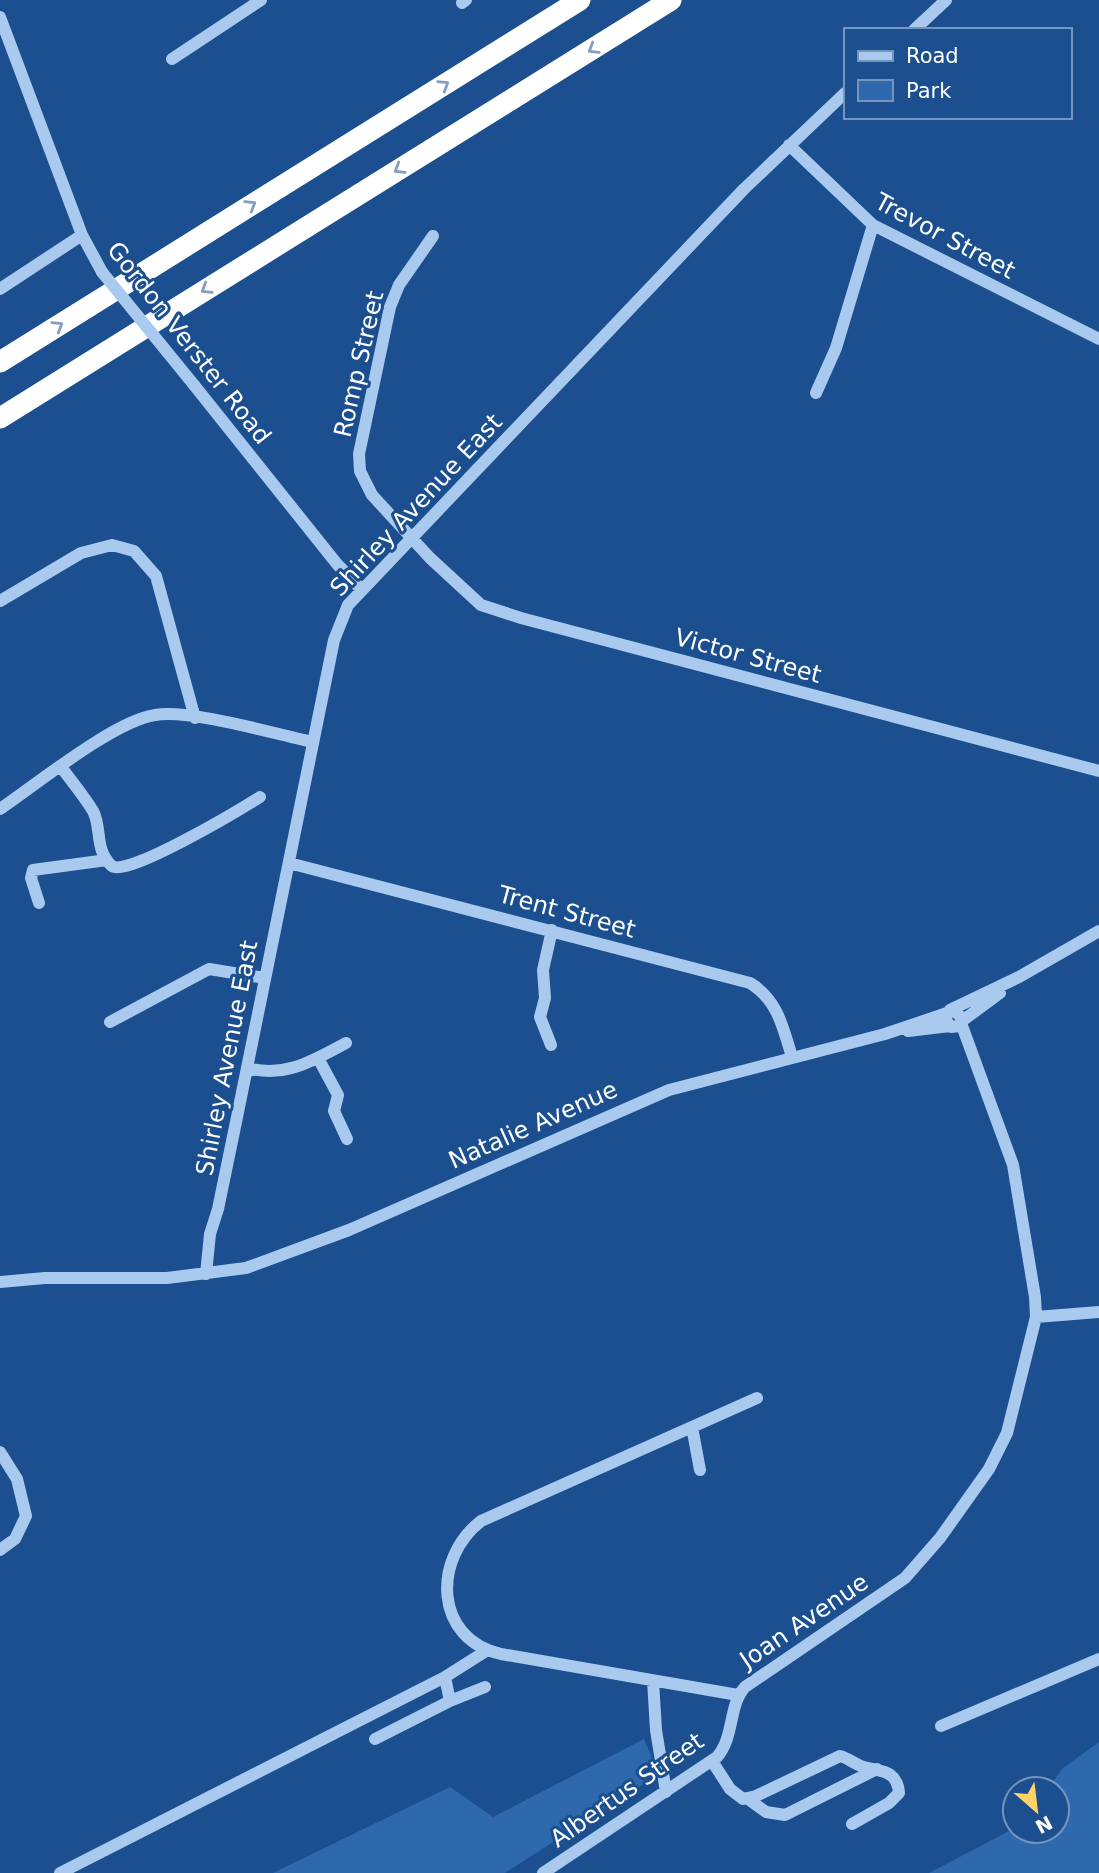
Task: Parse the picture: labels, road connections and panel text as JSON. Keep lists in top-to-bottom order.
{
  "streets": {
    "street": [
      "Trevor Street",
      "Gordon Verster Road",
      "Romp Street",
      "Shirley Avenue East",
      "Victor Street",
      "Trent Street",
      "Natalie Avenue",
      "Joan Avenue",
      "Albertus Street"
    ]
  },
  "crossings": [
    ["Trevor Street", "Shirley Avenue East"],
    ["Gordon Verster Road", "Shirley Avenue East"],
    ["Romp Street", "Shirley Avenue East"],
    ["Romp Street", "Victor Street"],
    ["Shirley Avenue East", "Victor Street"],
    ["Shirley Avenue East", "Trent Street"],
    ["Shirley Avenue East", "Natalie Avenue"],
    ["Trent Street", "Natalie Avenue"],
    ["Natalie Avenue", "Joan Avenue"],
    ["Joan Avenue", "Albertus Street"]
  ],
  "legend": ["Road", "Park"],
  "north": "bottom right"
}
